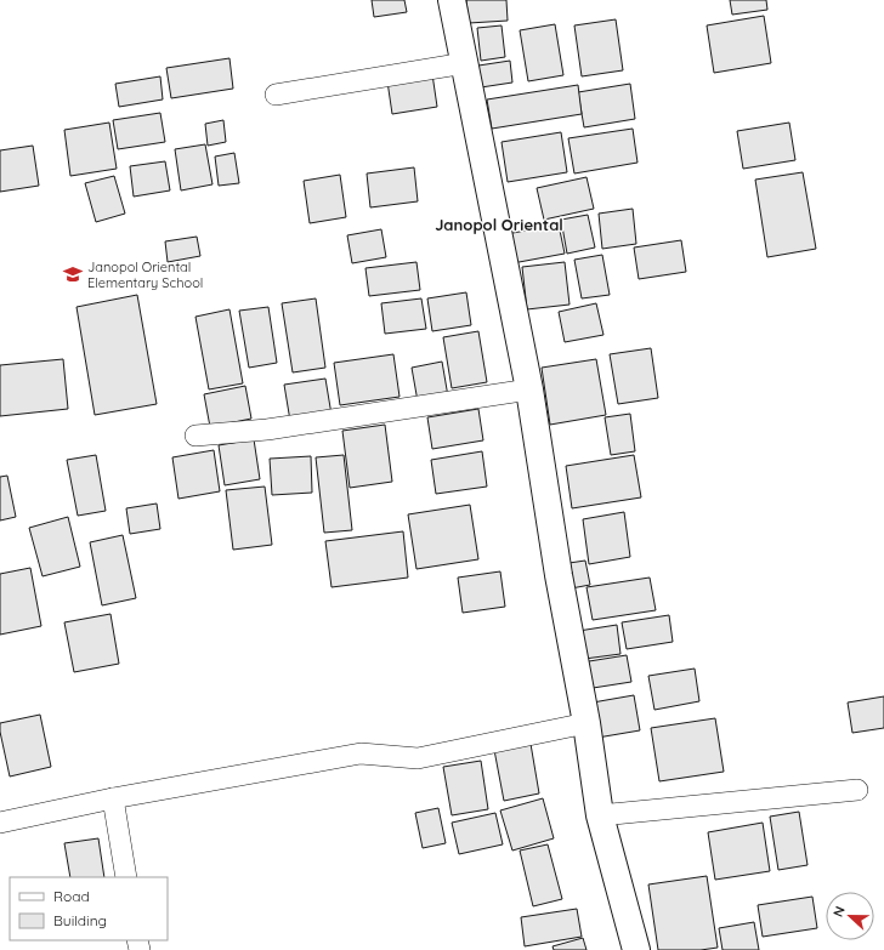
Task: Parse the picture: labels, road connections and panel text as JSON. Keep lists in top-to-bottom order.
{
  "districts": ["Janopol Oriental"],
  "places": {
    "school or university": ["Janopol Oriental Elementary School"]
  },
  "legend": ["Road", "Building"],
  "north": "left"
}
